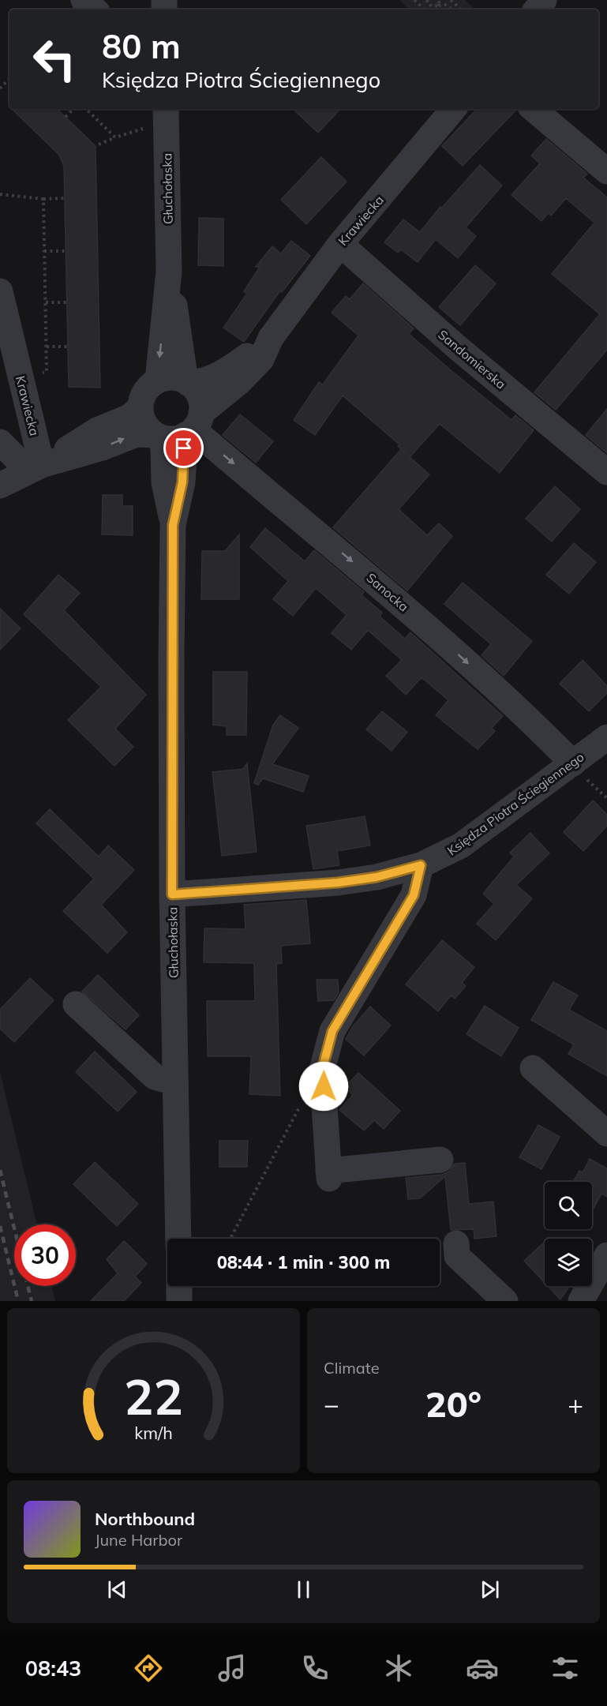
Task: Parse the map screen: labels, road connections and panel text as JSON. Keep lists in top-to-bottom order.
{
  "streets": {
    "street": [
      "Głuchołaska",
      "Krawiecka",
      "Sandomierska",
      "Sanocka",
      "Księdza Piotra Ściegiennego"
    ]
  },
  "crossings": [
    ["Głuchołaska", "Krawiecka"],
    ["Głuchołaska", "Sanocka"],
    ["Głuchołaska", "Księdza Piotra Ściegiennego"],
    ["Krawiecka", "Sandomierska"],
    ["Krawiecka", "Sanocka"],
    ["Sanocka", "Księdza Piotra Ściegiennego"]
  ],
  "one_way": ["Sanocka"],
  "page": {
    "turn": ["80 m", "Księdza Piotra Ściegiennego"],
    "limit": "30",
    "trip": "08:44 · 1 min · 300 m",
    "tile": "Climate",
    "heat": ["−", "20°", "+"],
    "song": ["Northbound", "June Harbor"],
    "tabs": "08:43",
    "gauge": ["22", "km/h"]
  }
}
